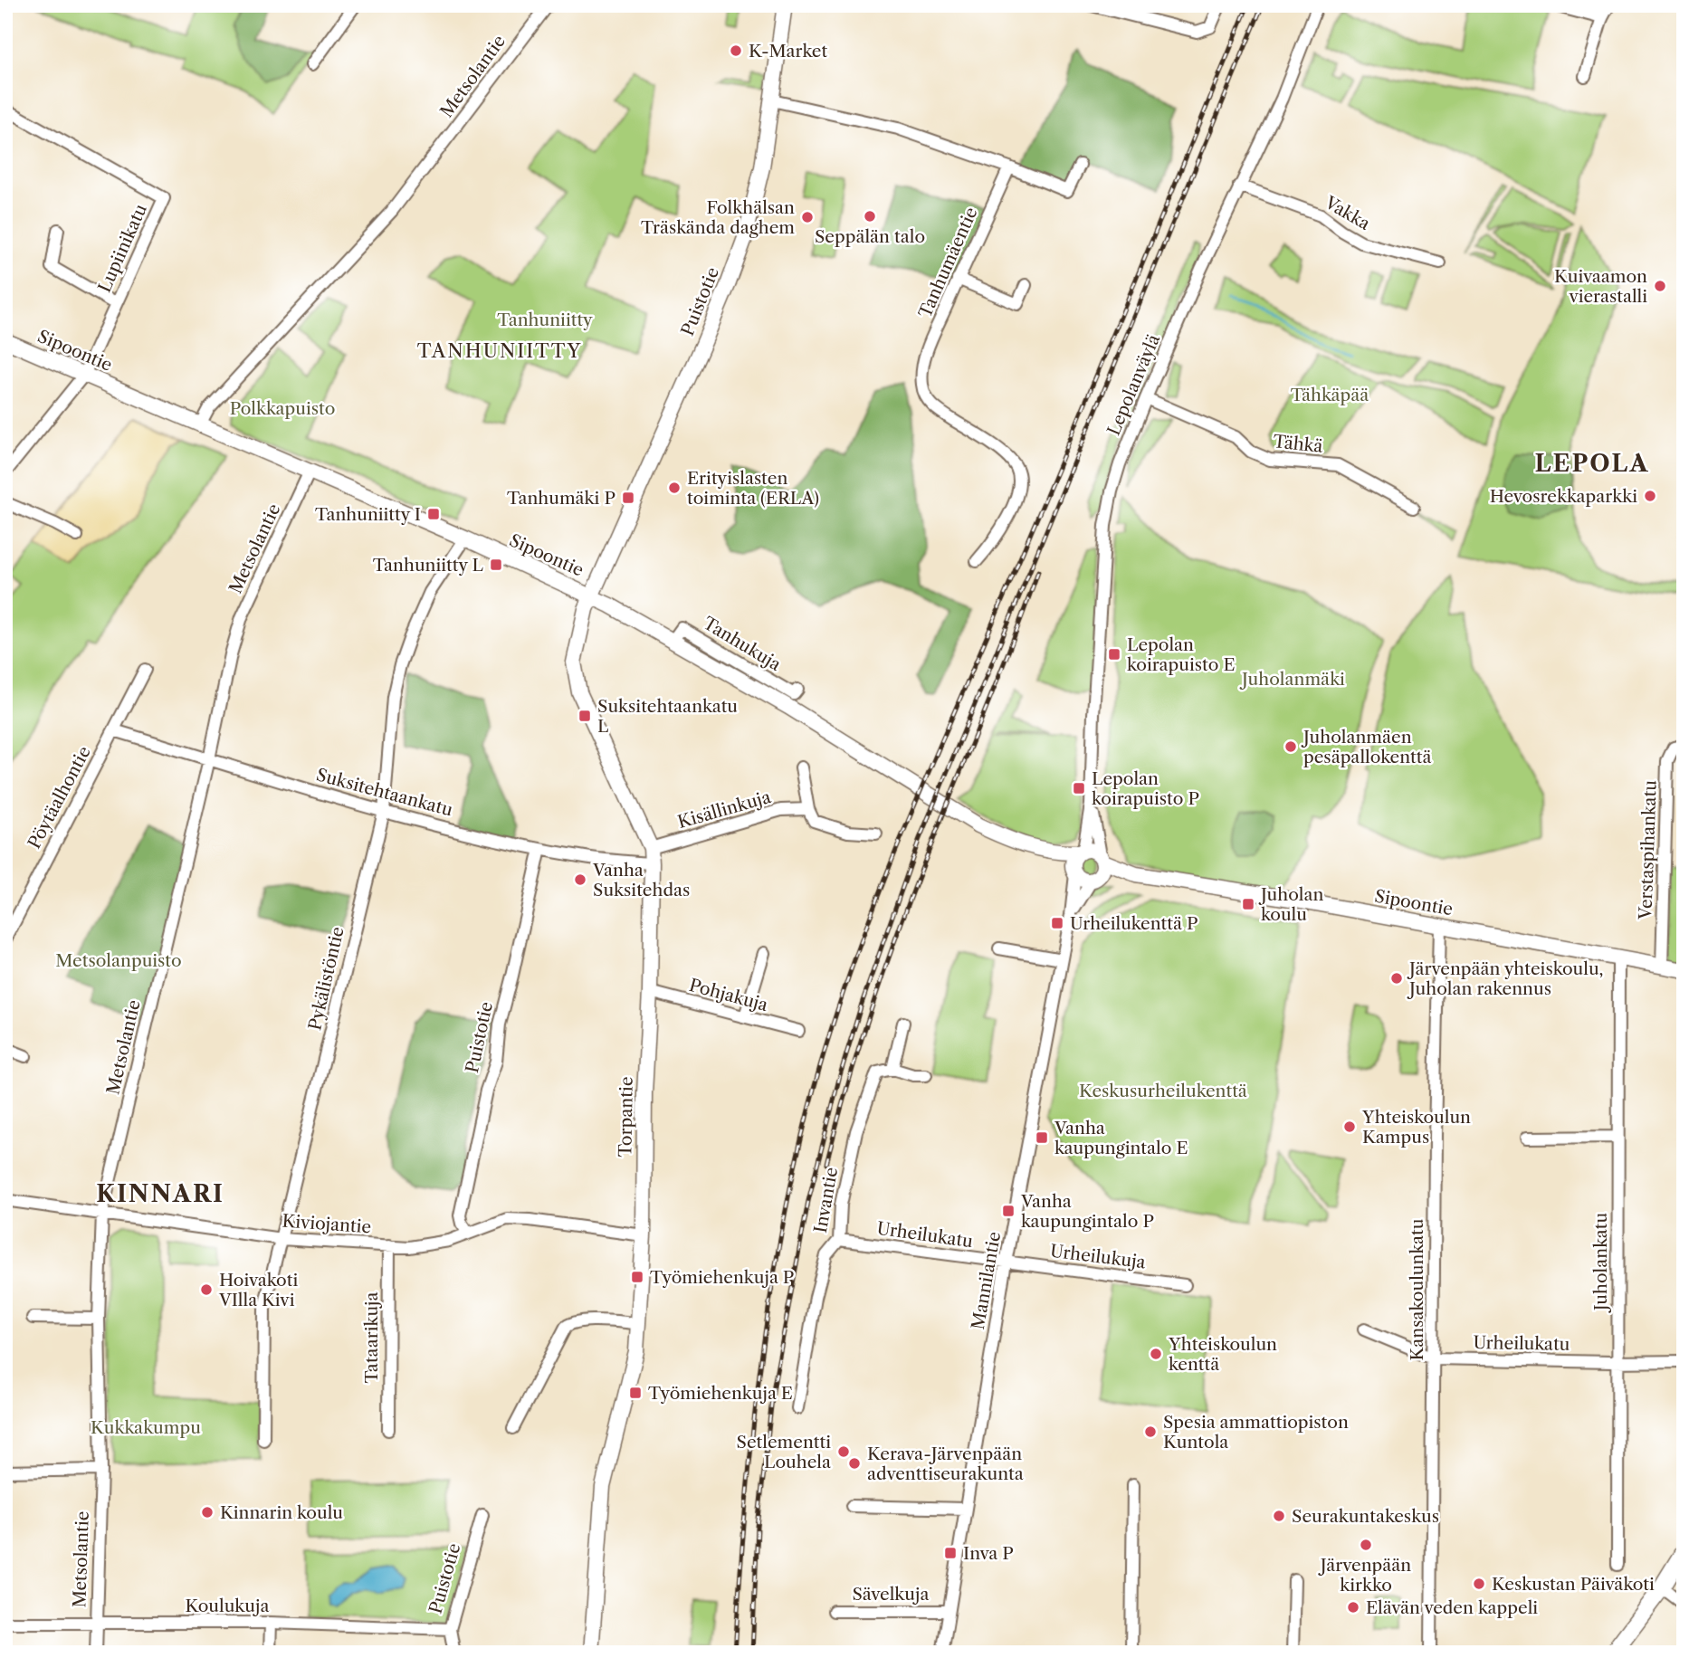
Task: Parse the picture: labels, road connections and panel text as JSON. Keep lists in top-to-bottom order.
{
  "streets": {
    "street": [
      "Metsolantie",
      "Vakka",
      "Lupiinikatu",
      "Tanhumäentie",
      "Puistotie",
      "Sipoontie",
      "Lepolanväylä",
      "Tähkä",
      "Tanhukuja",
      "Suksitehtaankatu",
      "Pöytäalhontie",
      "Kisällinkuja",
      "Verstaspihankatu",
      "Pykälistöntie",
      "Pohjakuja",
      "Torpantie",
      "Invantie",
      "Kiviojantie",
      "Urheilukatu",
      "Urheilukuja",
      "Juholankatu",
      "Mannilantie",
      "Kansakoulunkatu",
      "Tataarikuja",
      "Sävelkuja",
      "Koulukuja"
    ]
  },
  "crossings": [
    ["Metsolantie", "Sipoontie"],
    ["Metsolantie", "Suksitehtaankatu"],
    ["Metsolantie", "Kiviojantie"],
    ["Metsolantie", "Koulukuja"],
    ["Vakka", "Lepolanväylä"],
    ["Lupiinikatu", "Sipoontie"],
    ["Puistotie", "Sipoontie"],
    ["Puistotie", "Suksitehtaankatu"],
    ["Puistotie", "Torpantie"],
    ["Puistotie", "Kiviojantie"],
    ["Puistotie", "Koulukuja"],
    ["Sipoontie", "Lepolanväylä"],
    ["Sipoontie", "Tanhukuja"],
    ["Sipoontie", "Verstaspihankatu"],
    ["Sipoontie", "Pykälistöntie"],
    ["Sipoontie", "Torpantie"],
    ["Sipoontie", "Juholankatu"],
    ["Sipoontie", "Mannilantie"],
    ["Sipoontie", "Kansakoulunkatu"],
    ["Lepolanväylä", "Tähkä"],
    ["Lepolanväylä", "Mannilantie"],
    ["Suksitehtaankatu", "Pöytäalhontie"],
    ["Suksitehtaankatu", "Kisällinkuja"],
    ["Suksitehtaankatu", "Pykälistöntie"],
    ["Suksitehtaankatu", "Torpantie"],
    ["Kisällinkuja", "Torpantie"],
    ["Pykälistöntie", "Kiviojantie"],
    ["Pohjakuja", "Torpantie"],
    ["Torpantie", "Kiviojantie"],
    ["Invantie", "Urheilukatu"],
    ["Kiviojantie", "Tataarikuja"],
    ["Urheilukatu", "Urheilukuja"],
    ["Urheilukatu", "Juholankatu"],
    ["Urheilukatu", "Mannilantie"],
    ["Urheilukatu", "Kansakoulunkatu"],
    ["Urheilukuja", "Mannilantie"],
    ["Mannilantie", "Sävelkuja"]
  ],
  "districts": ["TANHUNIITTY", "LEPOLA", "KINNARI"],
  "parks": [
    "Tanhuniitty",
    "Tähkäpää",
    "Polkkapuisto",
    "Juholanmäki",
    "Metsolanpuisto",
    "Keskusurheilukenttä",
    "Kukkakumpu"
  ],
  "places": {
    "other": [
      "K-Market",
      "Seppälän talo",
      "Folkhälsan Träskända daghem",
      "Kuivaamon vierastalli",
      "Erityislasten toiminta (ERLA)",
      "Hevosrekkaparkki",
      "Juholanmäen pesäpallokenttä",
      "Vanha Suksitehdas",
      "Järvenpään yhteiskoulu, Juholan rakennus",
      "Yhteiskoulun Kampus",
      "Hoivakoti VIlla Kivi",
      "Yhteiskoulun kenttä",
      "Spesia ammattiopiston Kuntola",
      "Setlementti Louhela",
      "Kerava-Järvenpään adventtiseurakunta",
      "Kinnarin koulu",
      "Seurakuntakeskus",
      "Järvenpään kirkko",
      "Keskustan Päiväkoti",
      "Elävän veden kappeli"
    ],
    "transit": [
      "Tanhumäki P",
      "Tanhuniitty I",
      "Tanhuniitty L",
      "Lepolan koirapuisto E",
      "Suksitehtaankatu L",
      "Lepolan koirapuisto P",
      "Juholan koulu",
      "Urheilukenttä P",
      "Vanha kaupungintalo E",
      "Vanha kaupungintalo P",
      "Työmiehenkuja P",
      "Työmiehenkuja E",
      "Inva P"
    ]
  }
}
